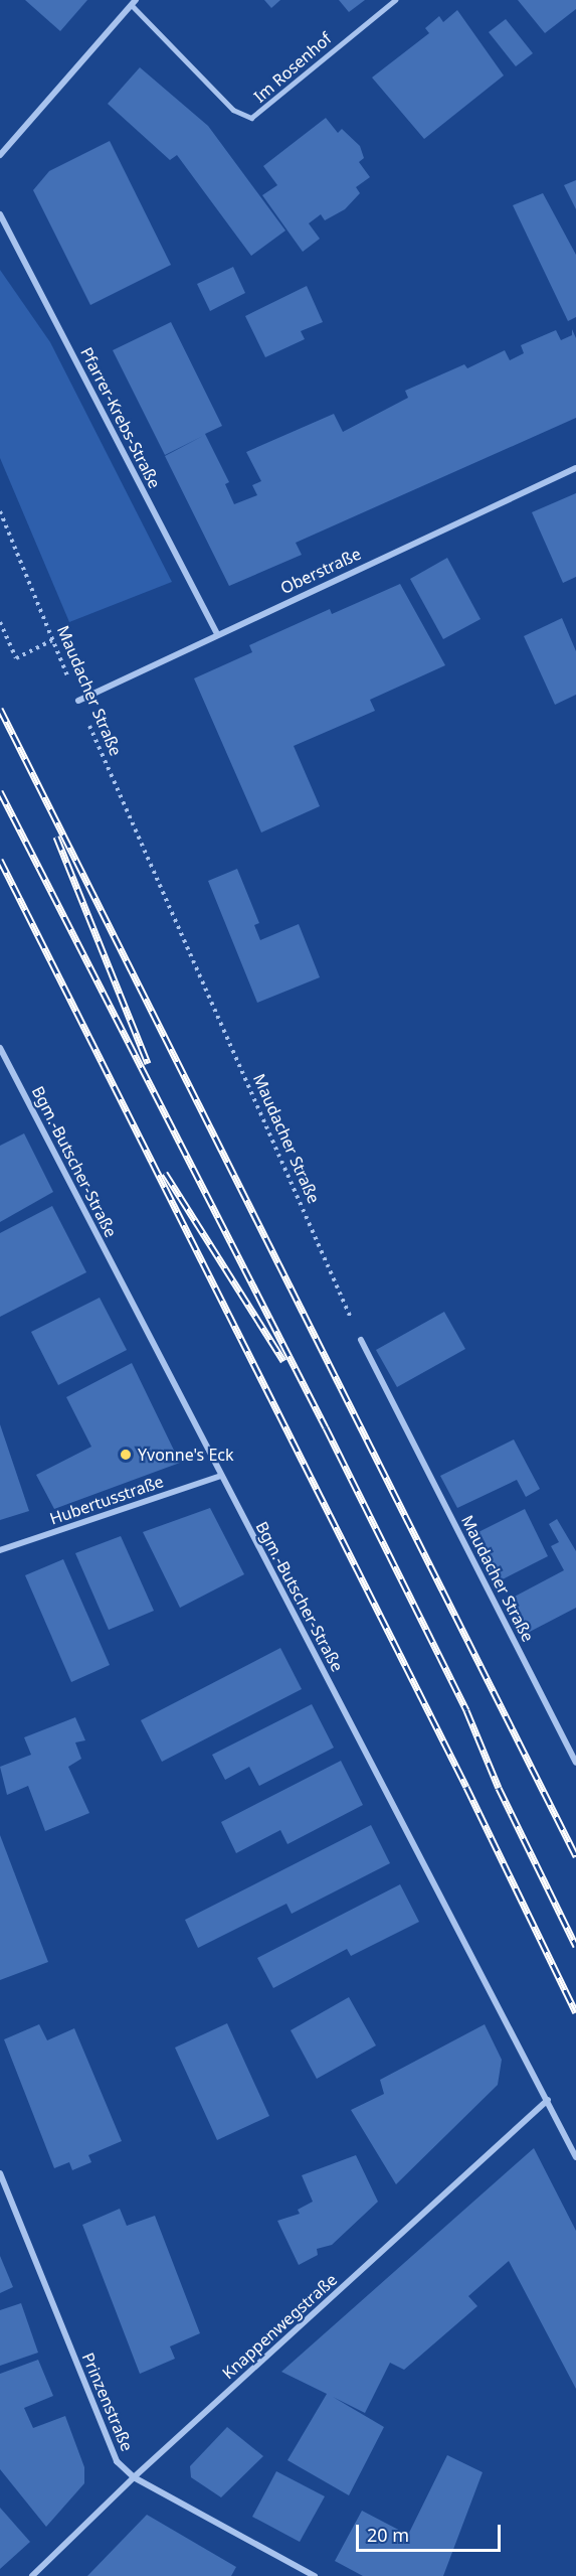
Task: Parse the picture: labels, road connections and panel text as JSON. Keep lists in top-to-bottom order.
{
  "streets": {
    "street": [
      "Pfarrer-Krebs-Straße",
      "Oberstraße",
      "Maudacher Straße",
      "Bgm.-Butscher-Straße",
      "Hubertusstraße",
      "Knappenwegstraße",
      "Prinzenstraße"
    ],
    "lane": ["Im Rosenhof"]
  },
  "crossings": [
    ["Pfarrer-Krebs-Straße", "Oberstraße"],
    ["Oberstraße", "Maudacher Straße"],
    ["Bgm.-Butscher-Straße", "Hubertusstraße"],
    ["Bgm.-Butscher-Straße", "Knappenwegstraße"],
    ["Knappenwegstraße", "Prinzenstraße"]
  ],
  "places": ["Yvonne's Eck"],
  "scale_bar": "20 m"
}
